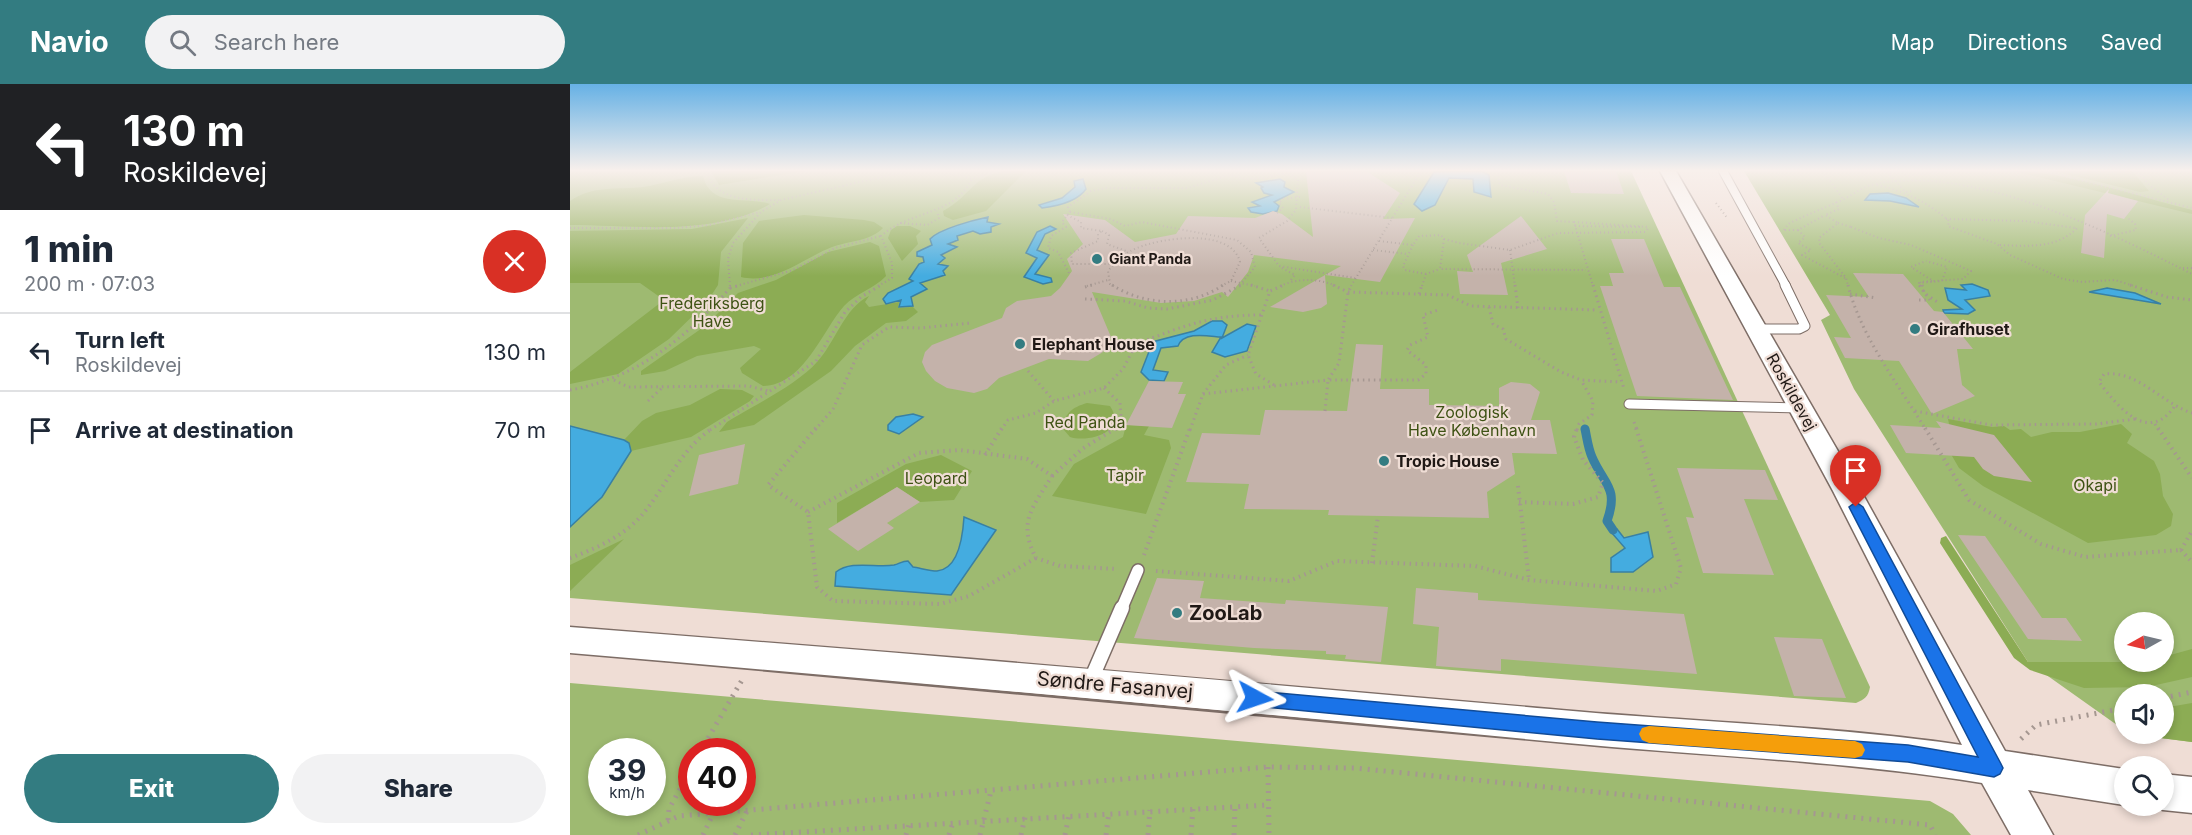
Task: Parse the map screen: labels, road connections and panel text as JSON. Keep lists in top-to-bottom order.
{
  "streets": {
    "street": ["Roskildevej", "Søndre Fasanvej"]
  },
  "crossings": [
    ["Roskildevej", "Søndre Fasanvej"]
  ],
  "parks": [
    "Frederiksberg Have",
    "Zoologisk Have København",
    "Red Panda",
    "Tapir",
    "Leopard",
    "Okapi"
  ],
  "places": [
    "Giant Panda",
    "Girafhuset",
    "Elephant House",
    "Tropic House",
    "ZooLab"
  ],
  "north": "left",
  "page": {
    "header": "Navio",
    "search": "Search here",
    "nav": ["Map", "Directions", "Saved"],
    "turn": ["130 m", "Roskildevej"],
    "heading": ["1 min", "200 m · 07:03"],
    "list": [
      {
        "name": "Turn left",
        "note": "Roskildevej",
        "value": "130 m"
      },
      {
        "name": "Arrive at destination",
        "value": "70 m"
      }
    ],
    "speed": "39 km/h",
    "limit": "40",
    "buttons": ["Exit", "Share"]
  }
}
